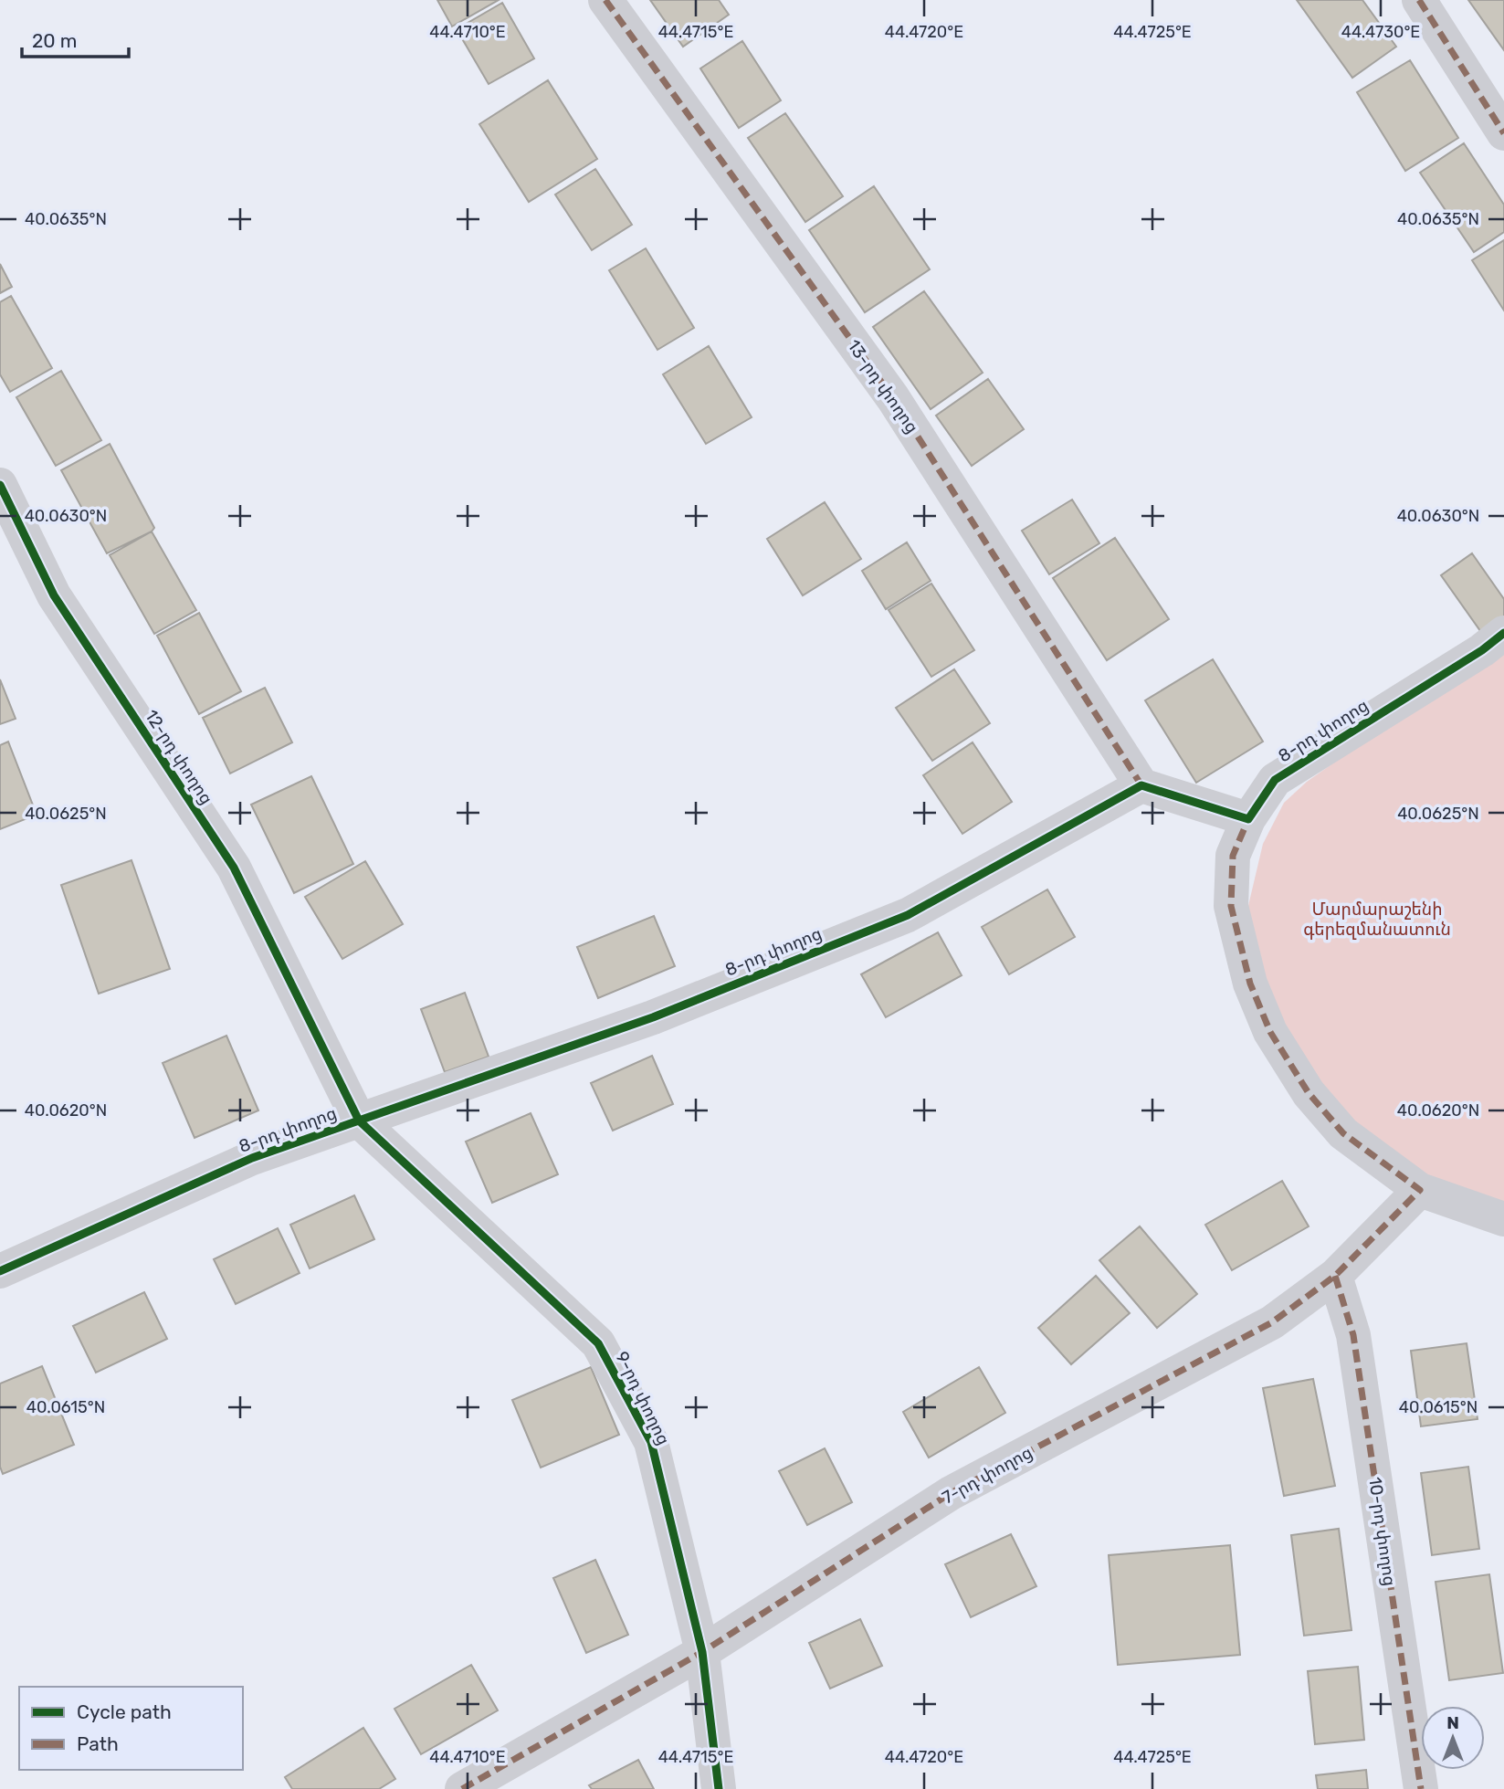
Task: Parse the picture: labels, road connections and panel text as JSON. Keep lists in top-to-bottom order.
{
  "streets": {
    "street": [
      "13-րդ փողոց",
      "8-րդ փողոց",
      "12-րդ փողոց",
      "9-րդ փողոց",
      "7-րդ փողոց",
      "10-րդ փողոց"
    ]
  },
  "crossings": [
    ["13-րդ փողոց", "8-րդ փողոց"],
    ["8-րդ փողոց", "12-րդ փողոց"],
    ["8-րդ փողոց", "9-րդ փողոց"],
    ["8-րդ փողոց", "7-րդ փողոց"],
    ["12-րդ փողոց", "9-րդ փողոց"],
    ["9-րդ փողոց", "7-րդ փողոց"],
    ["7-րդ փողոց", "10-րդ փողոց"]
  ],
  "parks": ["Մարմարաշենի գերեզմանատուն"],
  "legend": ["Cycle path", "Path"],
  "scale_bar": "20 m",
  "north": "top",
  "coordinates": [
    "44.4710°E",
    "44.4715°E",
    "44.4720°E",
    "44.4725°E",
    "44.4730°E",
    "40.0635°N",
    "40.0630°N",
    "40.0625°N",
    "40.0620°N",
    "40.0615°N"
  ]
}
